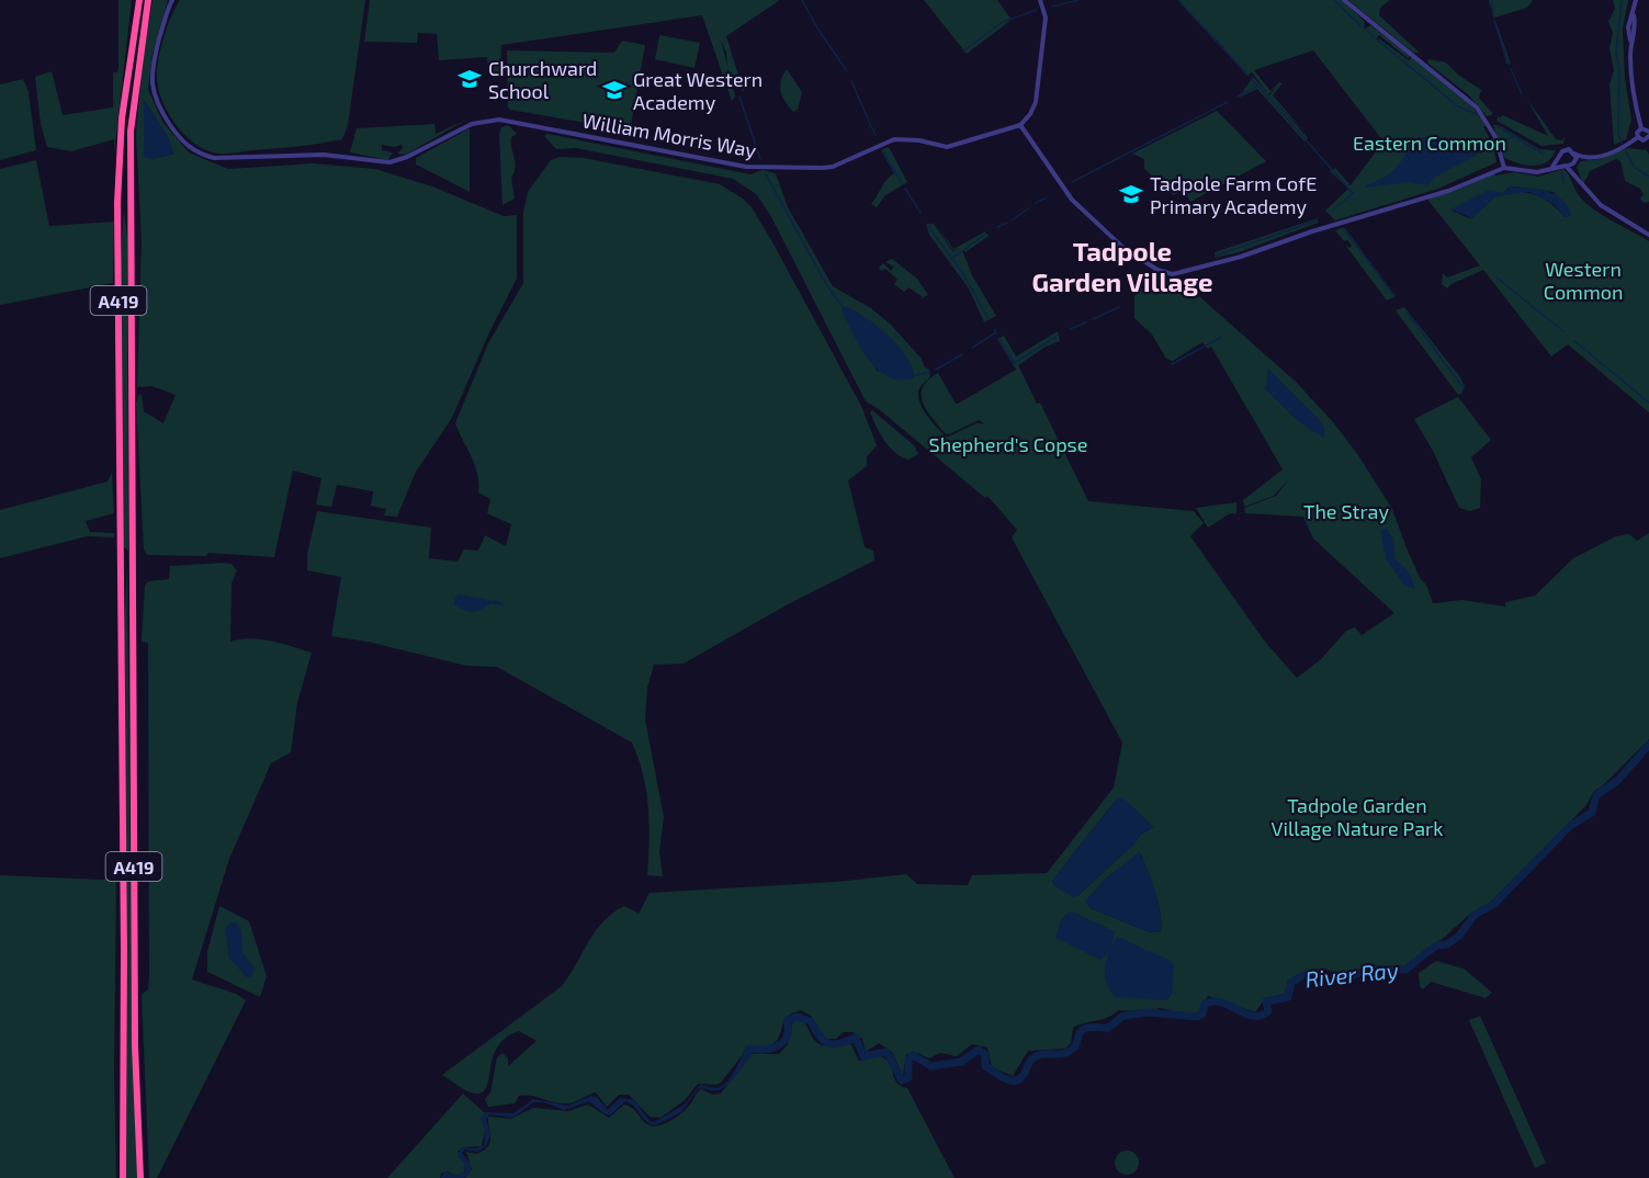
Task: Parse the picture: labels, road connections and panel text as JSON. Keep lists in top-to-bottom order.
{
  "streets": {
    "highway": ["A419"],
    "street": ["William Morris Way"]
  },
  "districts": ["Tadpole Garden Village"],
  "water": ["River Ray"],
  "parks": [
    "Eastern Common",
    "Western Common",
    "Shepherd's Copse",
    "The Stray",
    "Tadpole Garden Village Nature Park"
  ],
  "places": {
    "school or university": ["Churchward School", "Great Western Academy", "Tadpole Farm CofE Primary Academy"]
  }
}
